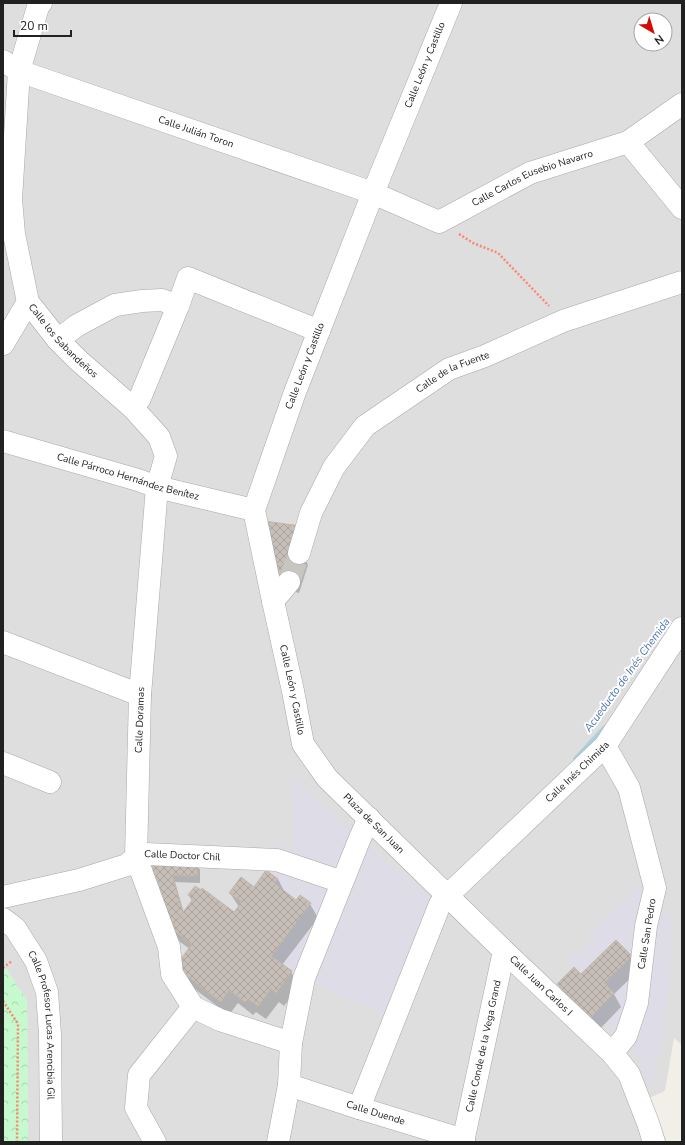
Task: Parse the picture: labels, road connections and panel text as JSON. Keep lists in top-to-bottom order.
{
  "streets": {
    "street": [
      "Calle León y Castillo",
      "Calle Julián Toron",
      "Calle Carlos Eusebio Navarro",
      "Calle los Sabandeños",
      "Calle de la Fuente",
      "Calle Párroco Hernández Benítez",
      "Calle Doramas",
      "Calle Inés Chimida",
      "Plaza de San Juan",
      "Calle Doctor Chil",
      "Calle San Pedro",
      "Calle Juan Carlos I",
      "Calle Profesor Lucas Arencibia Gil",
      "Calle Conde de la Vega Grand",
      "Calle Duende"
    ]
  },
  "crossings": [
    ["Calle León y Castillo", "Calle Julián Toron"],
    ["Calle León y Castillo", "Calle Párroco Hernández Benítez"],
    ["Calle León y Castillo", "Plaza de San Juan"],
    ["Calle Julián Toron", "Calle Carlos Eusebio Navarro"],
    ["Calle Julián Toron", "Calle los Sabandeños"],
    ["Calle los Sabandeños", "Calle Párroco Hernández Benítez"],
    ["Calle los Sabandeños", "Calle Doramas"],
    ["Calle Párroco Hernández Benítez", "Calle Doramas"],
    ["Calle Doramas", "Calle Doctor Chil"],
    ["Calle Inés Chimida", "Plaza de San Juan"],
    ["Calle Inés Chimida", "Calle San Pedro"],
    ["Calle Inés Chimida", "Calle Juan Carlos I"],
    ["Calle Inés Chimida", "Calle Duende"],
    ["Plaza de San Juan", "Calle Juan Carlos I"],
    ["Calle San Pedro", "Calle Juan Carlos I"],
    ["Calle Juan Carlos I", "Calle Conde de la Vega Grand"],
    ["Calle Conde de la Vega Grand", "Calle Duende"]
  ],
  "water": ["Acueducto de Inés Chemida"],
  "scale_bar": "20 m",
  "north": "bottom right"
}
